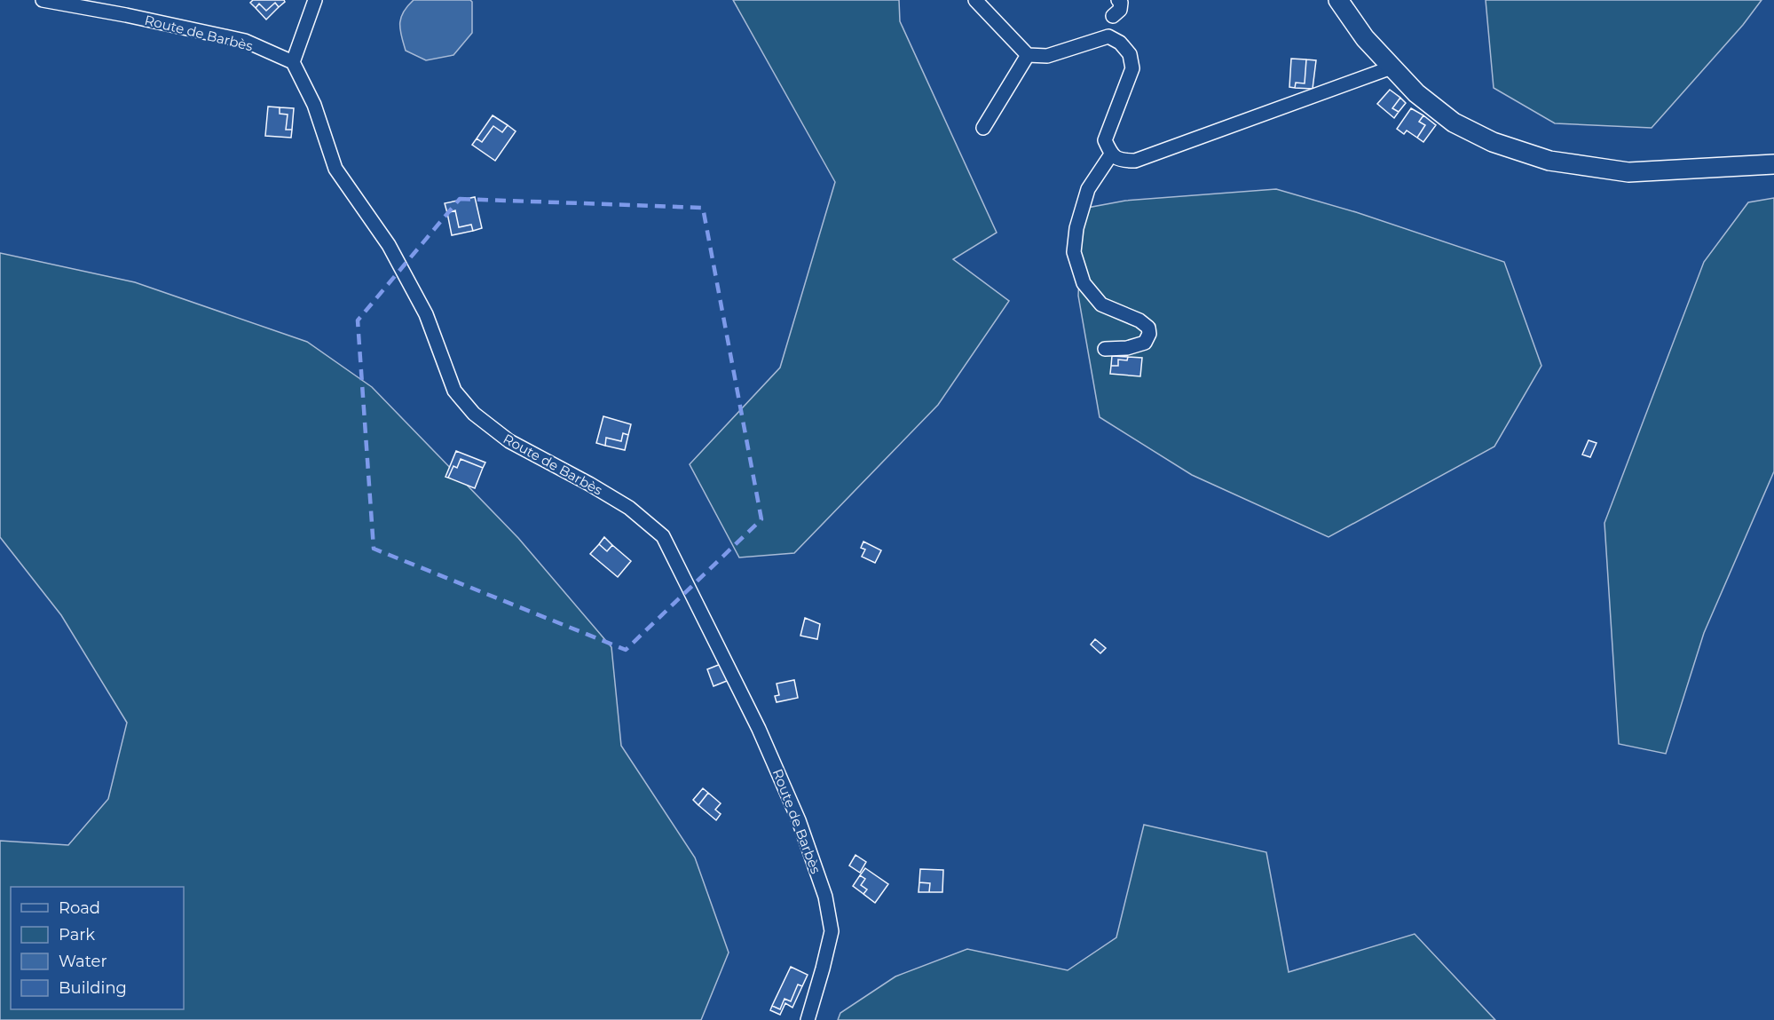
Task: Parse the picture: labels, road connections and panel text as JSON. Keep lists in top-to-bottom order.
{
  "streets": {
    "street": ["Route de Barbès"]
  },
  "legend": [
    "Road",
    "Park",
    "Water",
    "Building"
  ]
}
